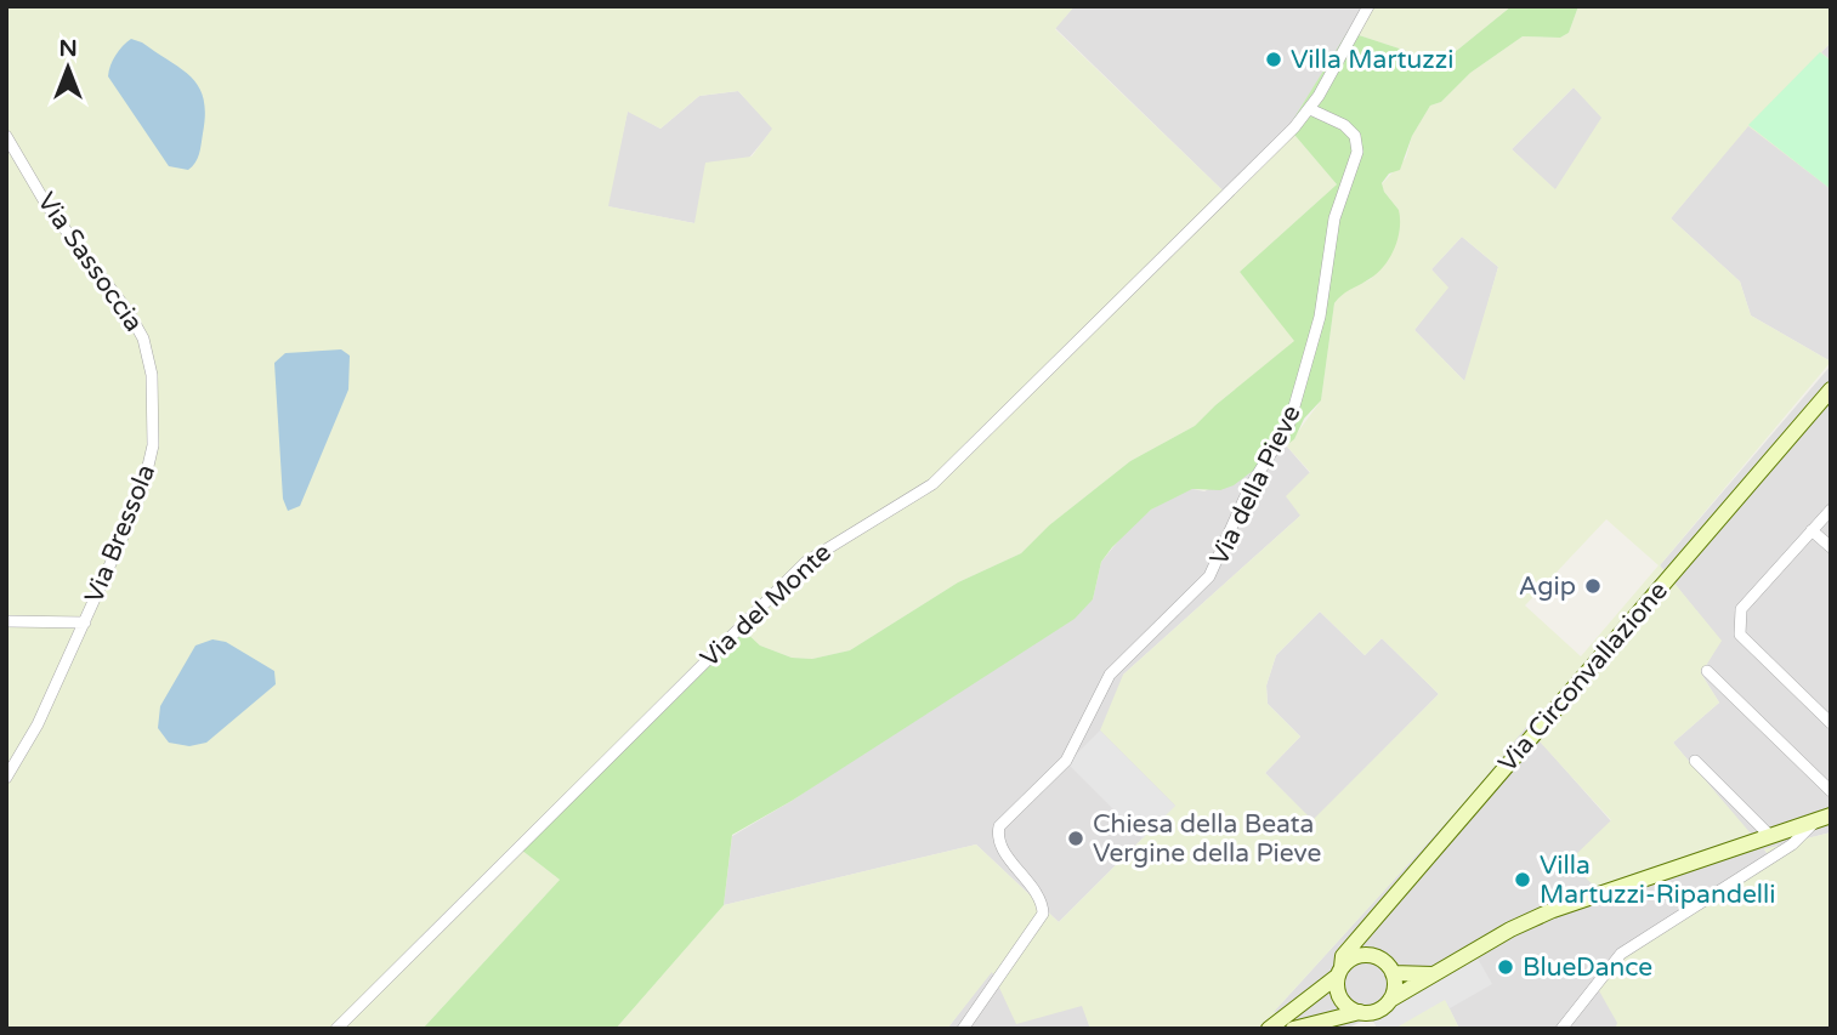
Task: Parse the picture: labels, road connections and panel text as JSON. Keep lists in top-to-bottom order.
{
  "streets": {
    "main road": ["Via Circonvallazione"],
    "street": [
      "Via Sassoccia",
      "Via della Pieve",
      "Via Bressola",
      "Via del Monte"
    ]
  },
  "crossings": [
    ["Via Sassoccia", "Via Bressola"],
    ["Via della Pieve", "Via del Monte"]
  ],
  "places": [
    "Villa Martuzzi",
    "Agip",
    "Chiesa della Beata Vergine della Pieve",
    "Villa Martuzzi-Ripandelli",
    "BlueDance"
  ],
  "north": "top"
}
